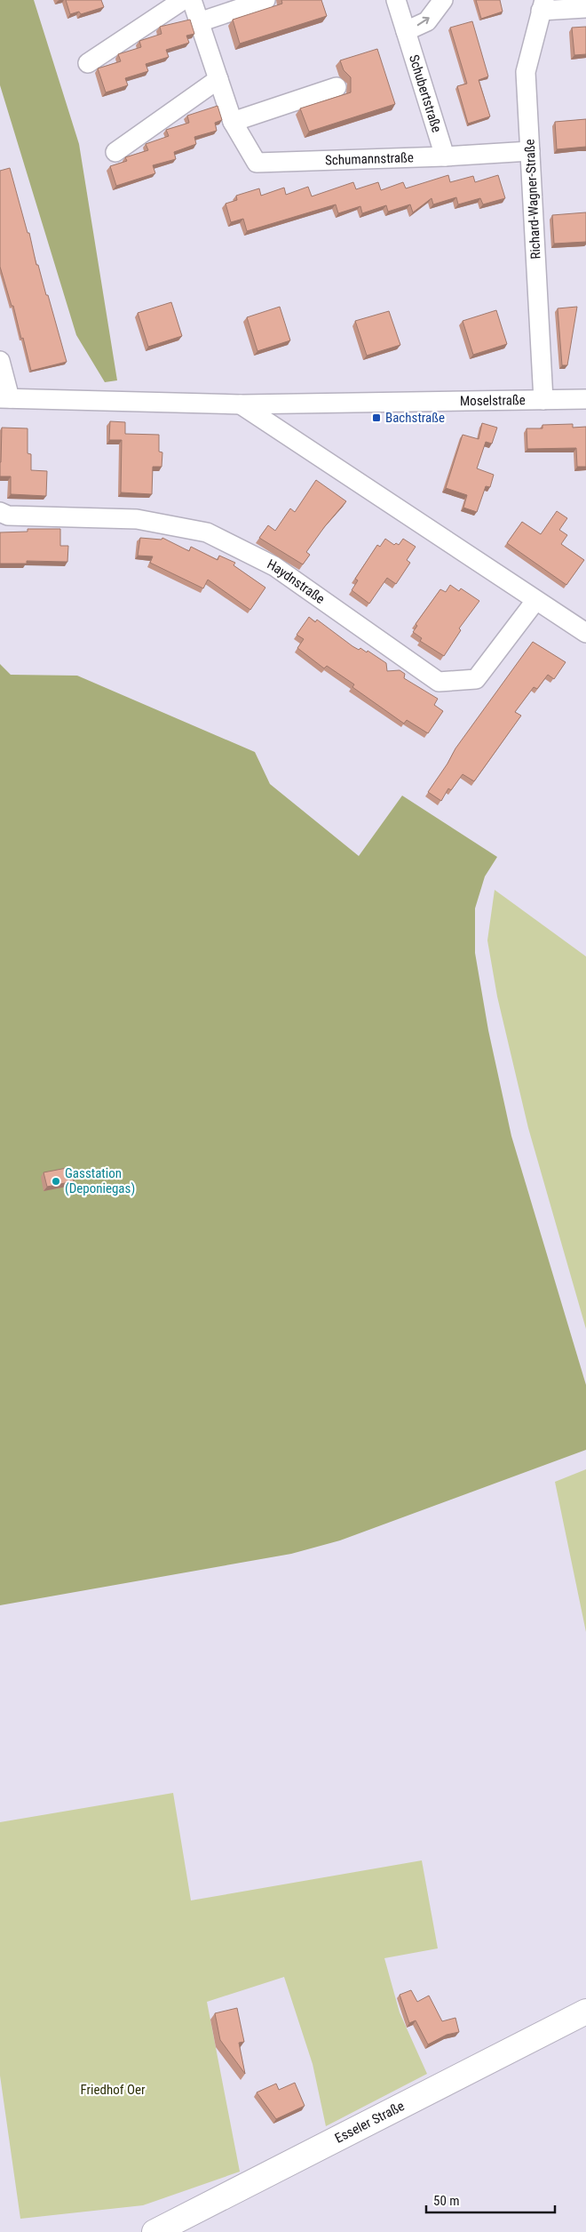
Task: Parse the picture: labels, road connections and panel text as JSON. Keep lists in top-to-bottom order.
{
  "streets": {
    "main road": ["Esseler Straße"],
    "street": [
      "Schubertstraße",
      "Schumannstraße",
      "Richard-Wagner-Straße",
      "Moselstraße",
      "Haydnstraße"
    ]
  },
  "crossings": [
    ["Schubertstraße", "Schumannstraße"],
    ["Schumannstraße", "Richard-Wagner-Straße"],
    ["Richard-Wagner-Straße", "Moselstraße"]
  ],
  "parks": ["Friedhof Oer"],
  "places": {
    "transit": ["Bachstraße"],
    "other": ["Gasstation (Deponiegas)"]
  },
  "scale_bar": "50 m"
}
